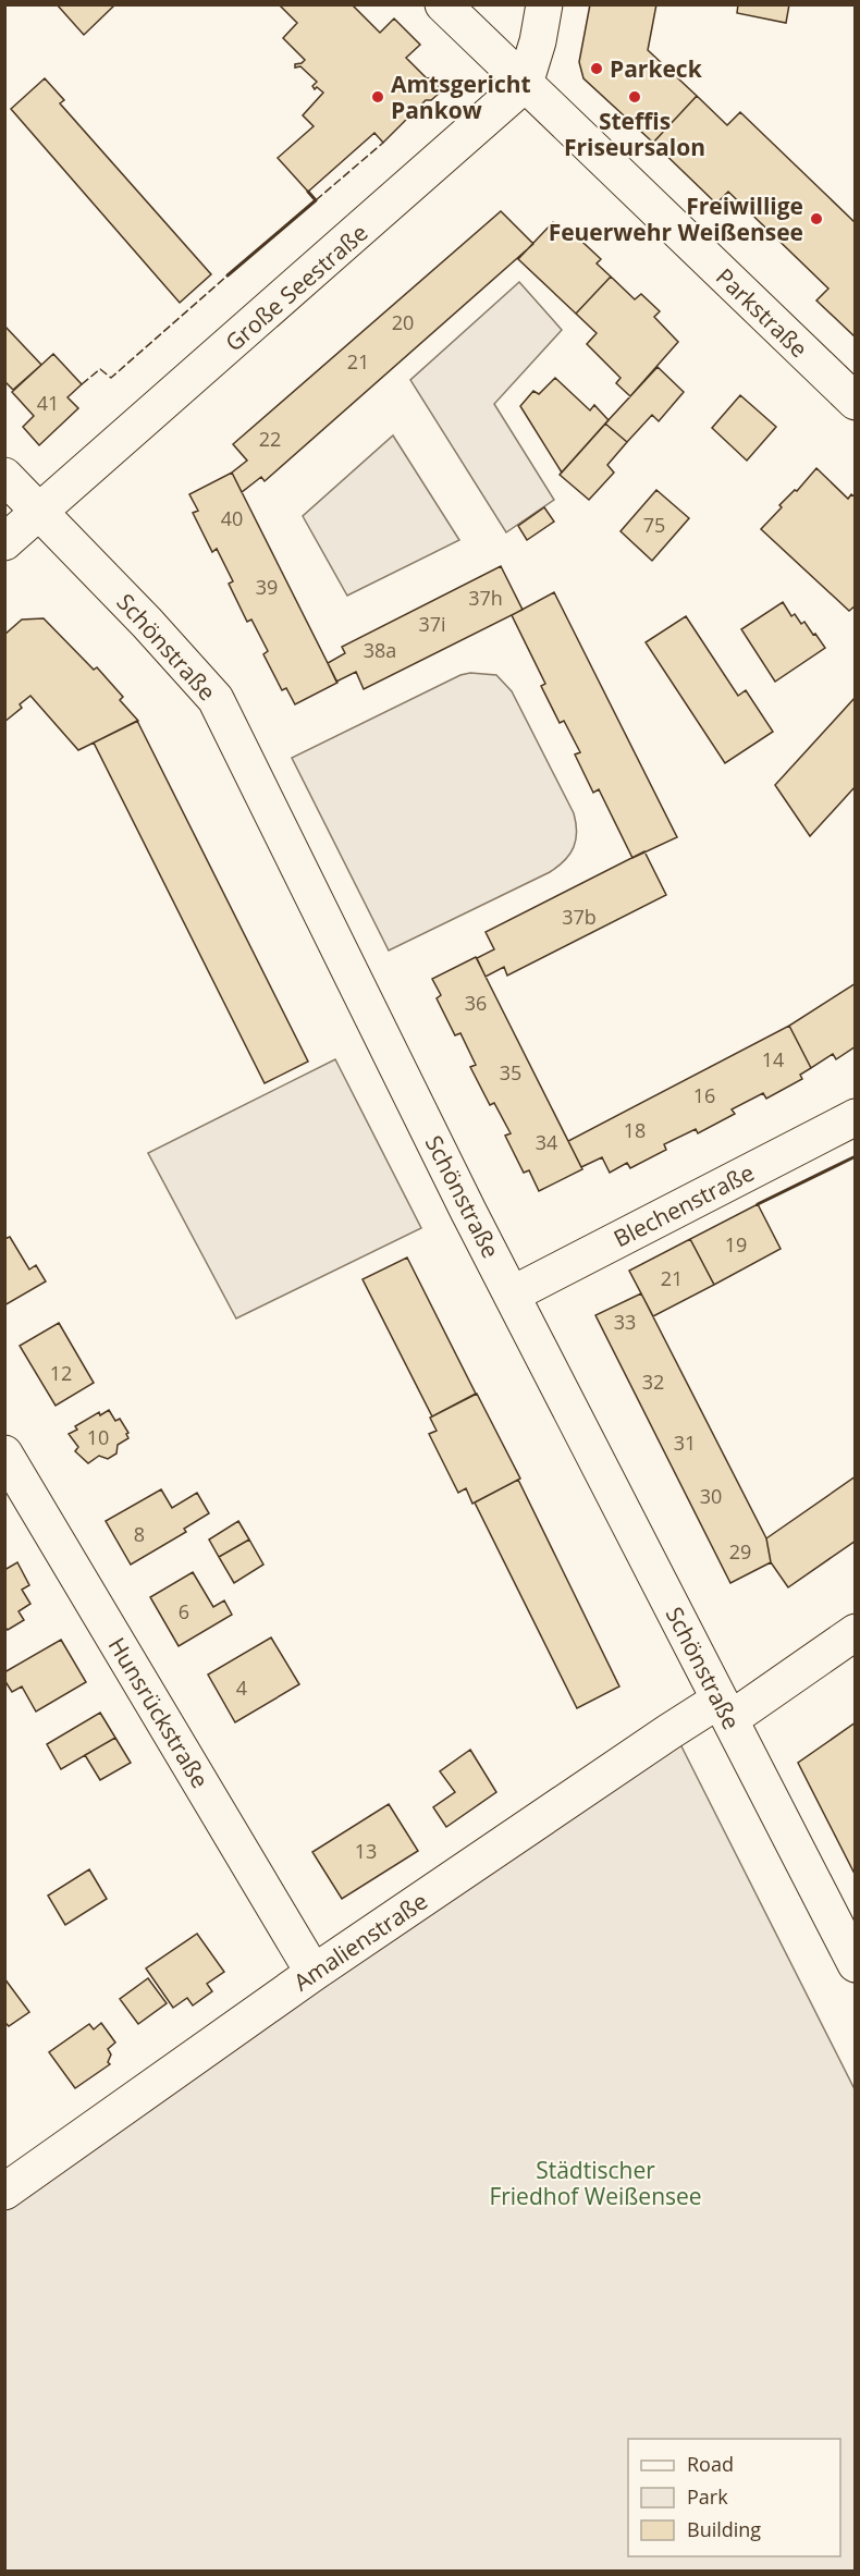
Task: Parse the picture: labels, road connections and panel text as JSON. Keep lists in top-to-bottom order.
{
  "streets": {
    "street": [
      "Große Seestraße",
      "Parkstraße",
      "Schönstraße",
      "Blechenstraße",
      "Hunsrückstraße",
      "Amalienstraße"
    ]
  },
  "crossings": [
    ["Große Seestraße", "Parkstraße"],
    ["Große Seestraße", "Schönstraße"],
    ["Schönstraße", "Blechenstraße"],
    ["Schönstraße", "Amalienstraße"],
    ["Hunsrückstraße", "Amalienstraße"]
  ],
  "parks": ["Städtischer Friedhof Weißensee"],
  "places": [
    "Parkeck",
    "Amtsgericht Pankow",
    "Steffis Friseursalon",
    "Freiwillige Feuerwehr Weißensee"
  ],
  "house_numbers": [
    "20",
    "21",
    "41",
    "22",
    "40",
    "75",
    "39",
    "37h",
    "37i",
    "38a",
    "37b",
    "36",
    "14",
    "35",
    "16",
    "18",
    "34",
    "19",
    "21",
    "33",
    "12",
    "32",
    "10",
    "31",
    "30",
    "8",
    "29",
    "6",
    "4",
    "13"
  ],
  "legend": ["Road", "Park", "Building"]
}
